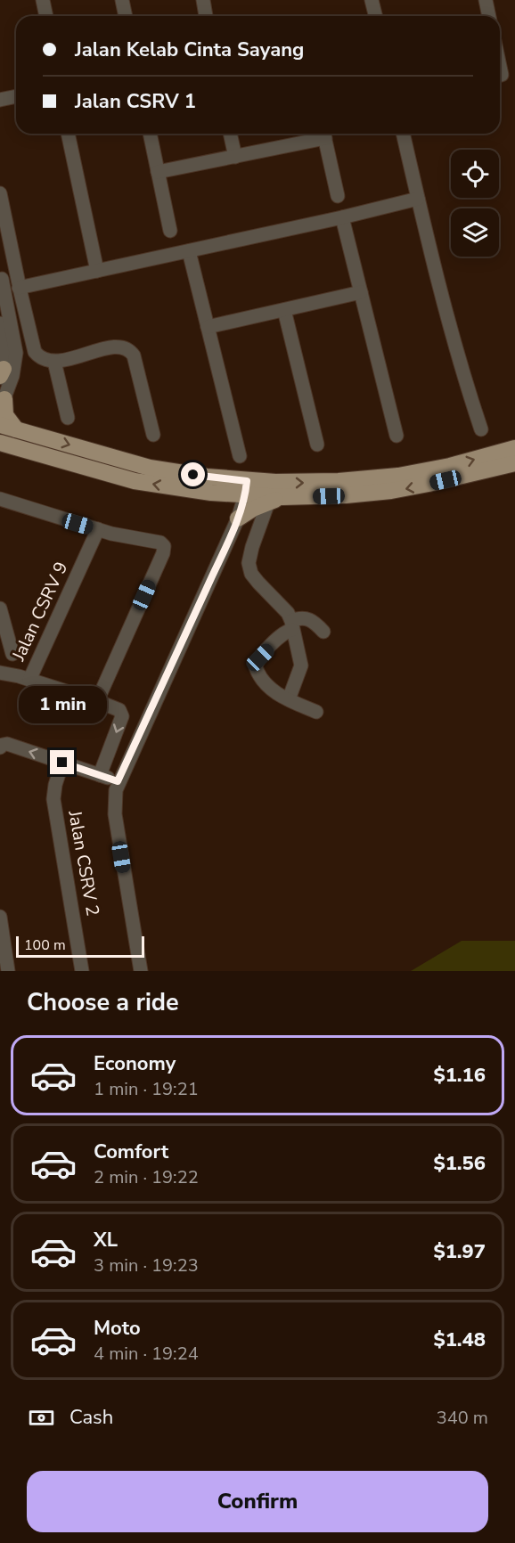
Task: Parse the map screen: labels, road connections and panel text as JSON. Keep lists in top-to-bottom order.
{
  "streets": {
    "street": ["Jalan CSRV 9", "Jalan CSRV 2"]
  },
  "scale_bar": "100 m",
  "page": {
    "banner": ["Jalan Kelab Cinta Sayang", "Jalan CSRV 1"],
    "bubble": "1 min",
    "scale": "100 m",
    "heading": "Choose a ride",
    "list": [
      {
        "name": "Economy",
        "note": "1 min · 19:21",
        "value": "$1.16"
      },
      {
        "name": "Comfort",
        "note": "2 min · 19:22",
        "value": "$1.56"
      },
      {
        "name": "XL",
        "note": "3 min · 19:23",
        "value": "$1.97"
      },
      {
        "name": "Moto",
        "note": "4 min · 19:24",
        "value": "$1.48"
      }
    ],
    "pay": ["Cash", "340 m"],
    "buttons": "Confirm"
  }
}
